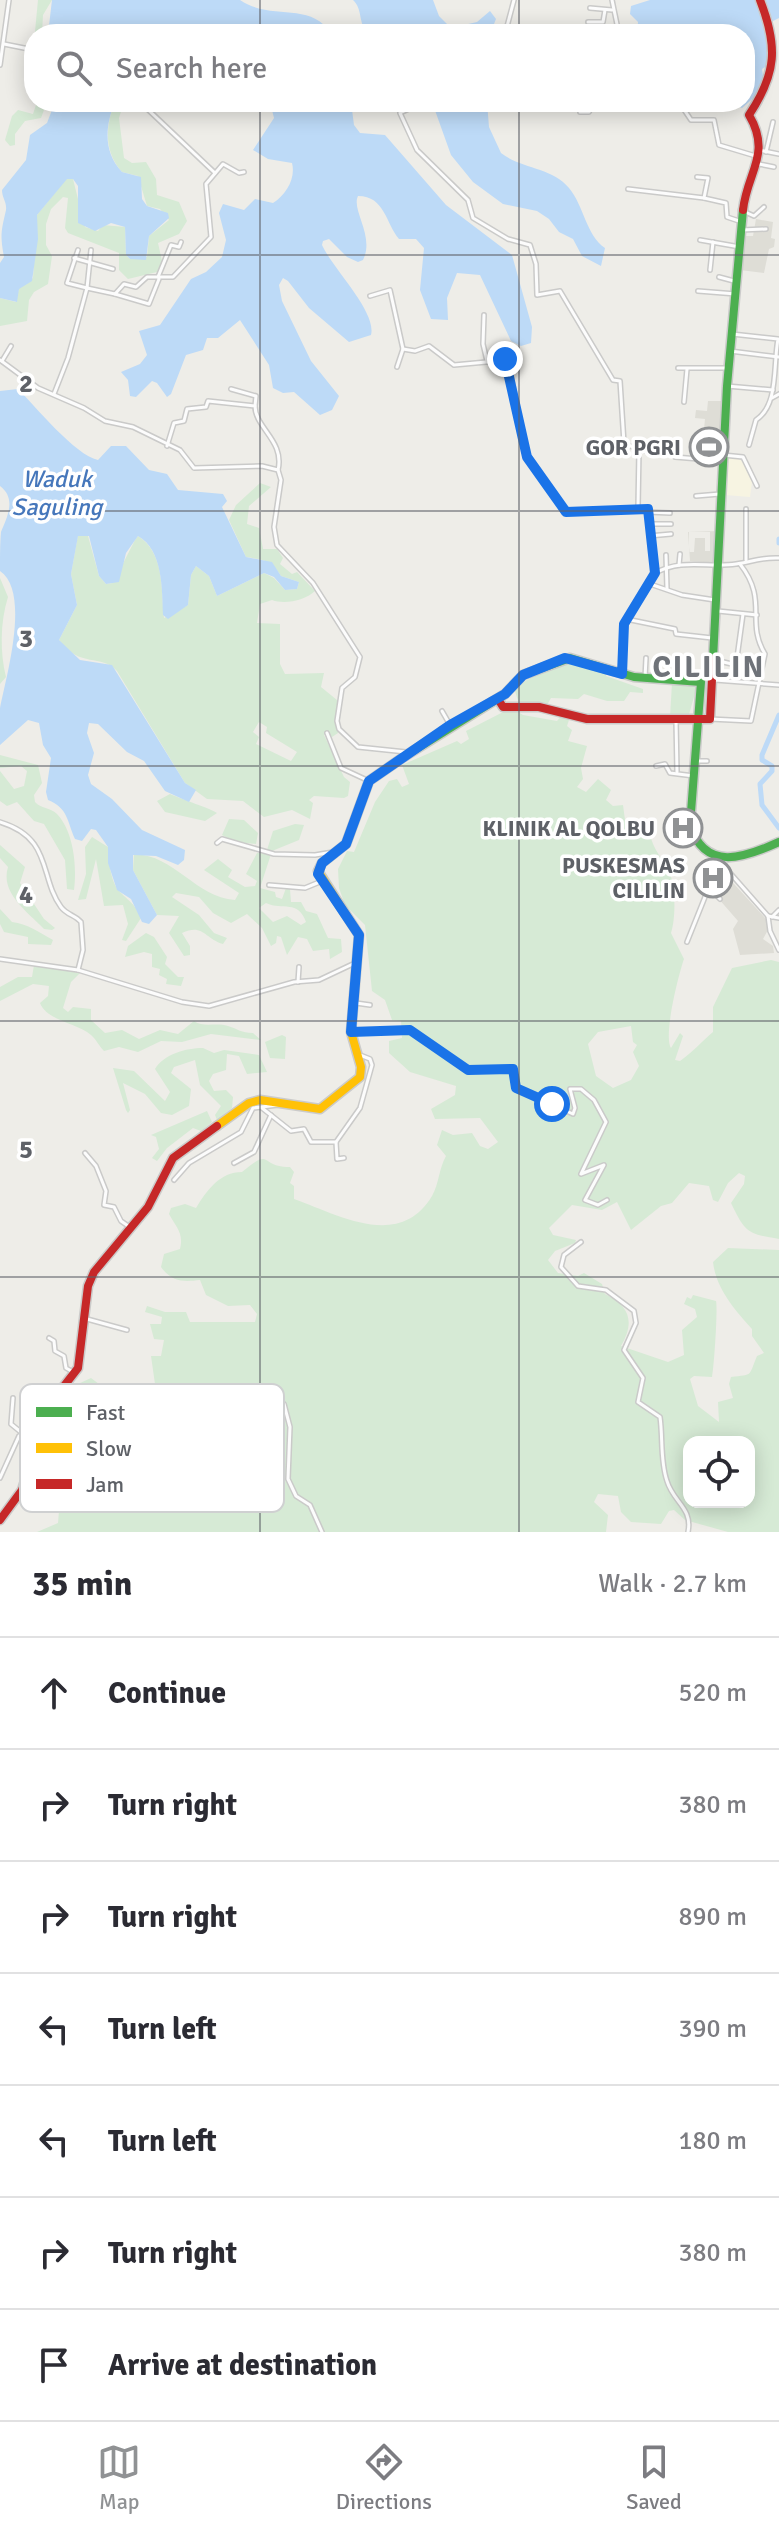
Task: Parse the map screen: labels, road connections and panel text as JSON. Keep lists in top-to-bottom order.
{
  "districts": ["CILILIN"],
  "water": ["Waduk Saguling"],
  "places": {
    "sports": ["GOR PGRI"],
    "hospital": ["KLINIK AL QOLBU", "PUSKESMAS CILILIN"]
  },
  "legend": ["Fast", "Slow", "Jam"],
  "page": {
    "search": "Search here",
    "heading": ["35 min", "Walk · 2.7 km"],
    "list": [
      ["Continue", "520 m"],
      ["Turn right", "380 m"],
      ["Turn right", "890 m"],
      ["Turn left", "390 m"],
      ["Turn left", "180 m"],
      ["Turn right", "380 m"],
      "Arrive at destination"
    ],
    "nav": ["Map", "Directions", "Saved"]
  },
  "grid": {
    "rows": [
      "2",
      "3",
      "4",
      "5"
    ]
  }
}
